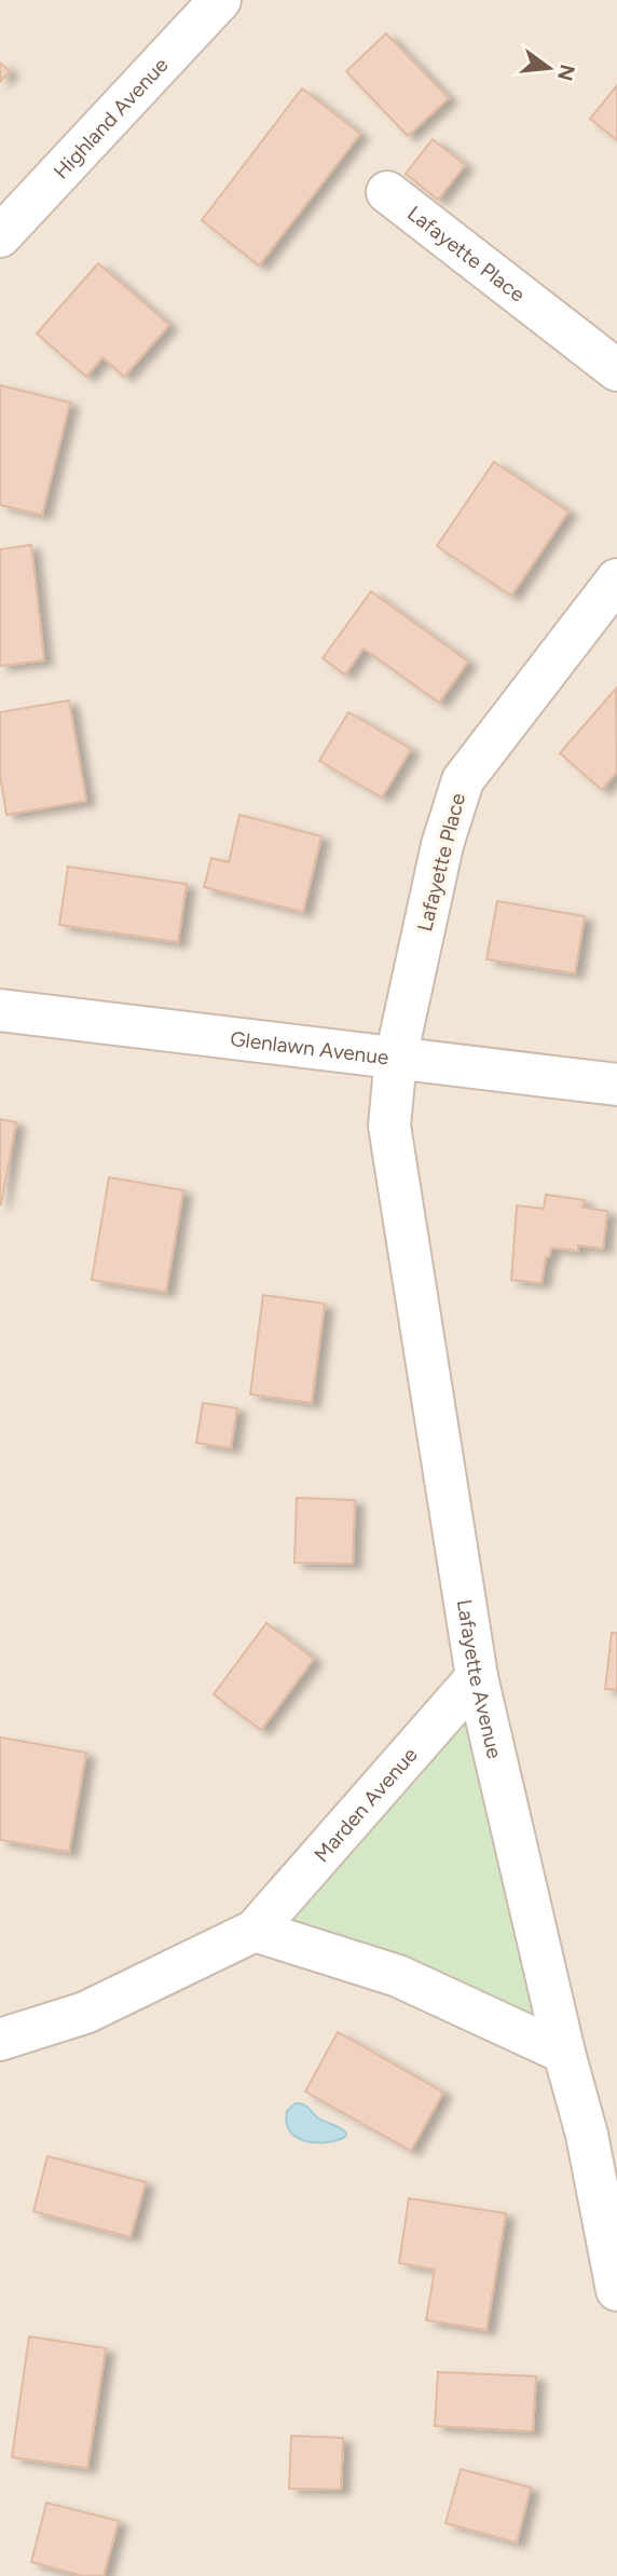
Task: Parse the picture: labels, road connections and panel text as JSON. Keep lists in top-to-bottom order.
{
  "streets": {
    "street": [
      "Highland Avenue",
      "Lafayette Place",
      "Glenlawn Avenue",
      "Lafayette Avenue",
      "Marden Avenue"
    ]
  },
  "crossings": [
    ["Lafayette Place", "Glenlawn Avenue"],
    ["Lafayette Place", "Lafayette Avenue"],
    ["Glenlawn Avenue", "Lafayette Avenue"],
    ["Lafayette Avenue", "Marden Avenue"]
  ],
  "north": "right"
}
